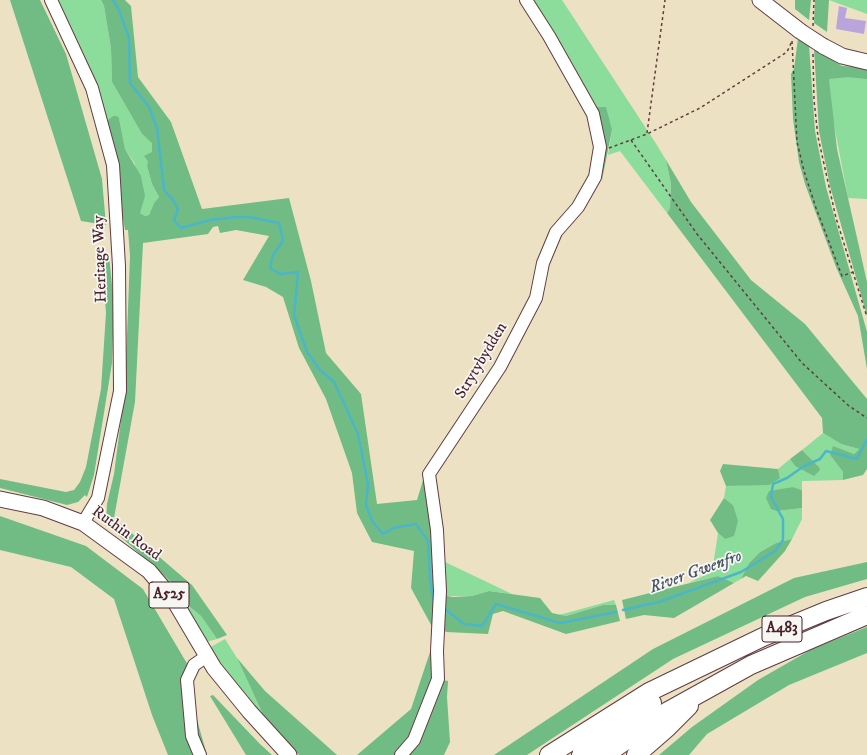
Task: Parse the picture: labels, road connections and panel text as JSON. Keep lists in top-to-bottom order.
{
  "streets": {
    "highway": ["A483"],
    "main road": ["Ruthin Road", "A525"],
    "street": ["Heritage Way", "Strytybydden"]
  },
  "crossings": [
    ["Heritage Way", "Ruthin Road"]
  ],
  "water": ["River Gwenfro"]
}
